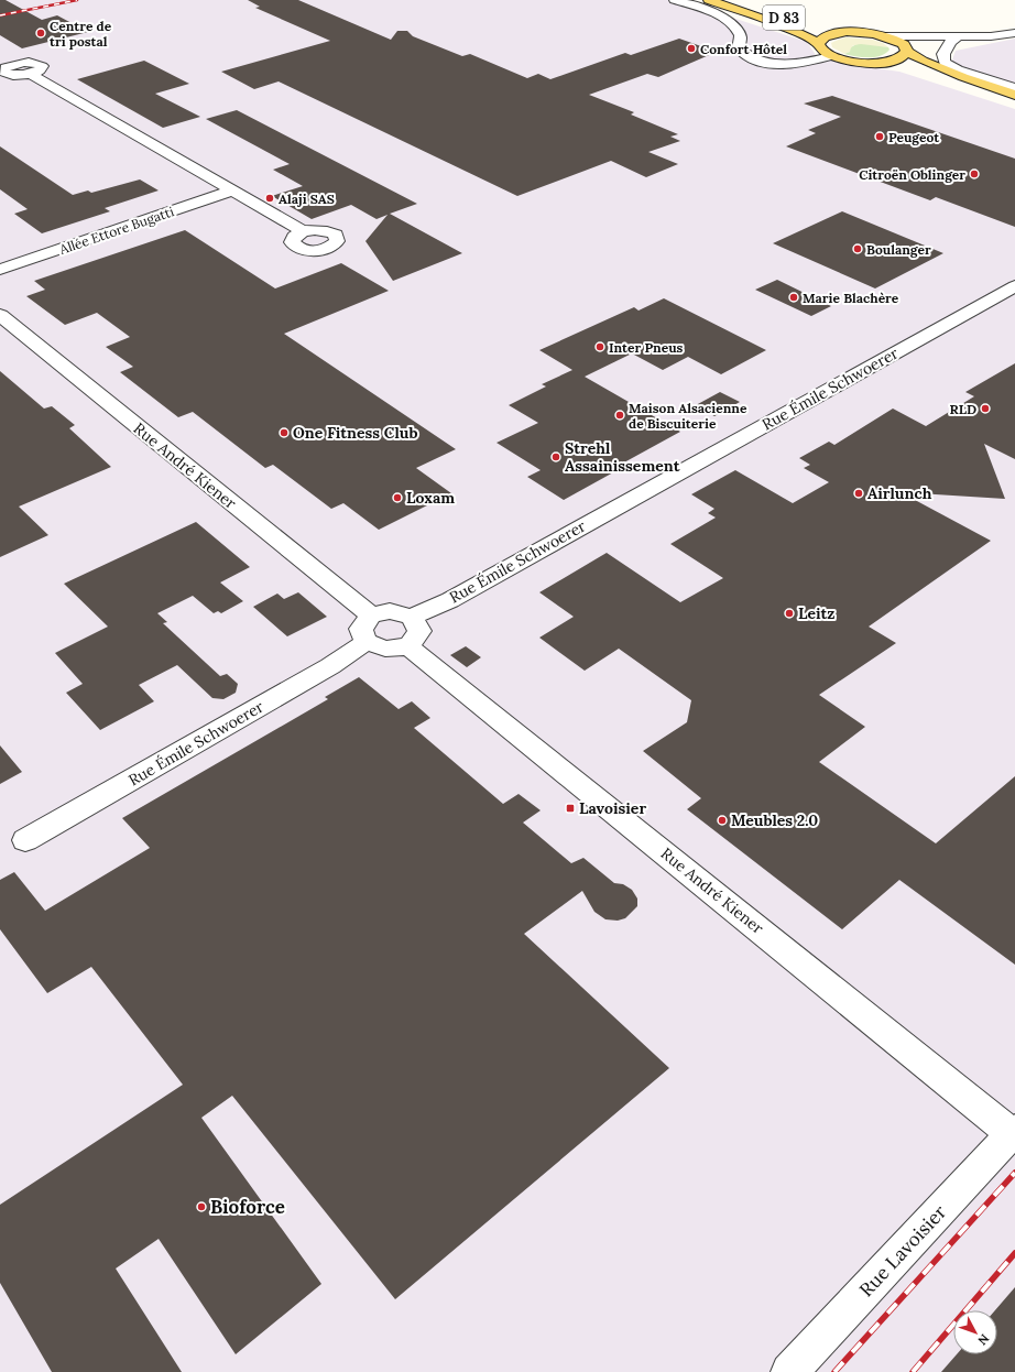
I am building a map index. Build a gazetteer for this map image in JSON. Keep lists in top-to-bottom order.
{
  "streets": {
    "main road": ["D 83"],
    "street": [
      "Allée Ettore Bugatti",
      "Rue Émile Schwoerer",
      "Rue André Kiener",
      "Rue Lavoisier"
    ]
  },
  "crossings": [
    ["Rue Émile Schwoerer", "Rue André Kiener"],
    ["Rue André Kiener", "Rue Lavoisier"]
  ],
  "places": {
    "other": [
      "Centre de tri postal",
      "Confort Hôtel",
      "Peugeot",
      "Citroën Oblinger",
      "Alaji SAS",
      "Boulanger",
      "Marie Blachère",
      "Inter Pneus",
      "RLD",
      "Maison Alsacienne de Biscuiterie",
      "One Fitness Club",
      "Strehl Assainissement",
      "Airlunch",
      "Loxam",
      "Leitz",
      "Meubles 2.0",
      "Bioforce"
    ],
    "transit": ["Lavoisier"]
  },
  "north": "bottom right"
}
